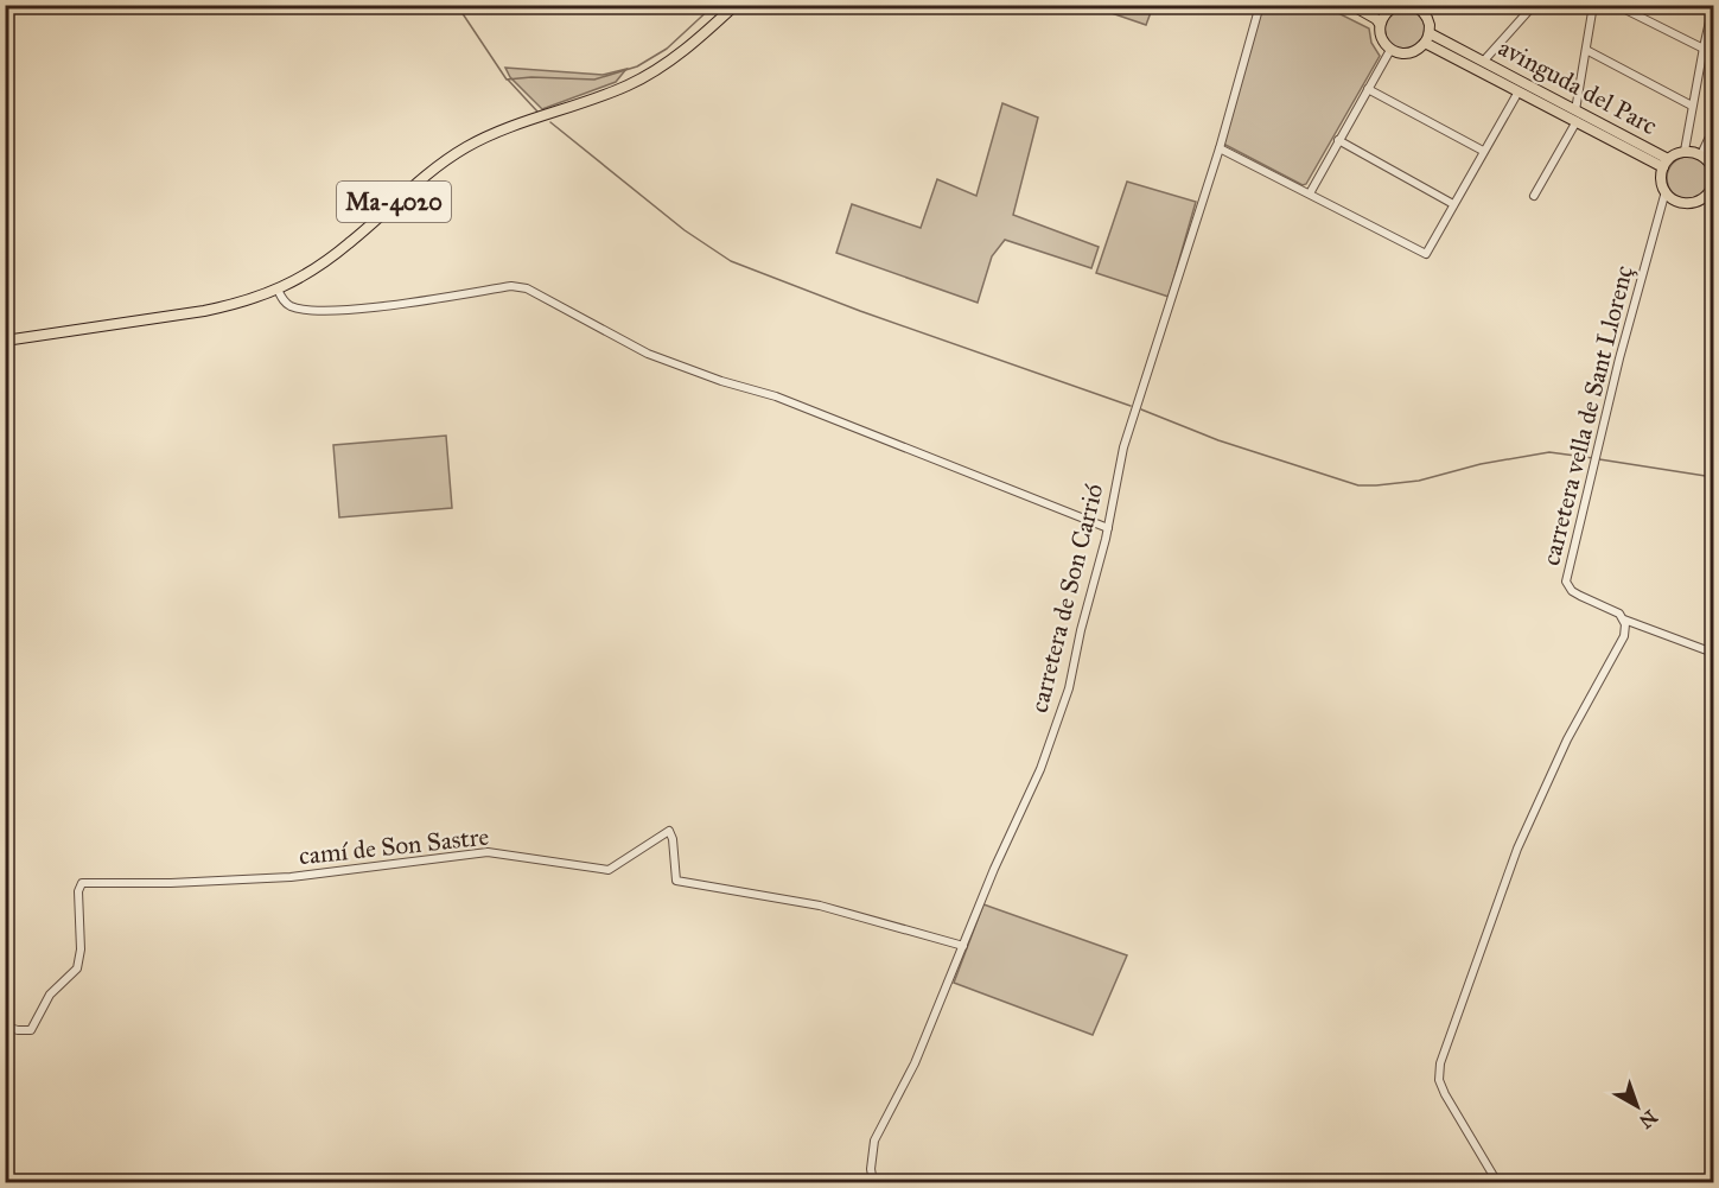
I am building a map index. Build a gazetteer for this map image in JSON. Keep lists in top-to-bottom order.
{
  "streets": {
    "main road": ["avinguda del Parc", "Ma-4020"],
    "street": ["carretera vella de Sant Llorenç", "carretera de Son Carrió", "camí de Son Sastre"]
  },
  "crossings": [
    ["carretera de Son Carrió", "camí de Son Sastre"]
  ],
  "north": "bottom right"
}
